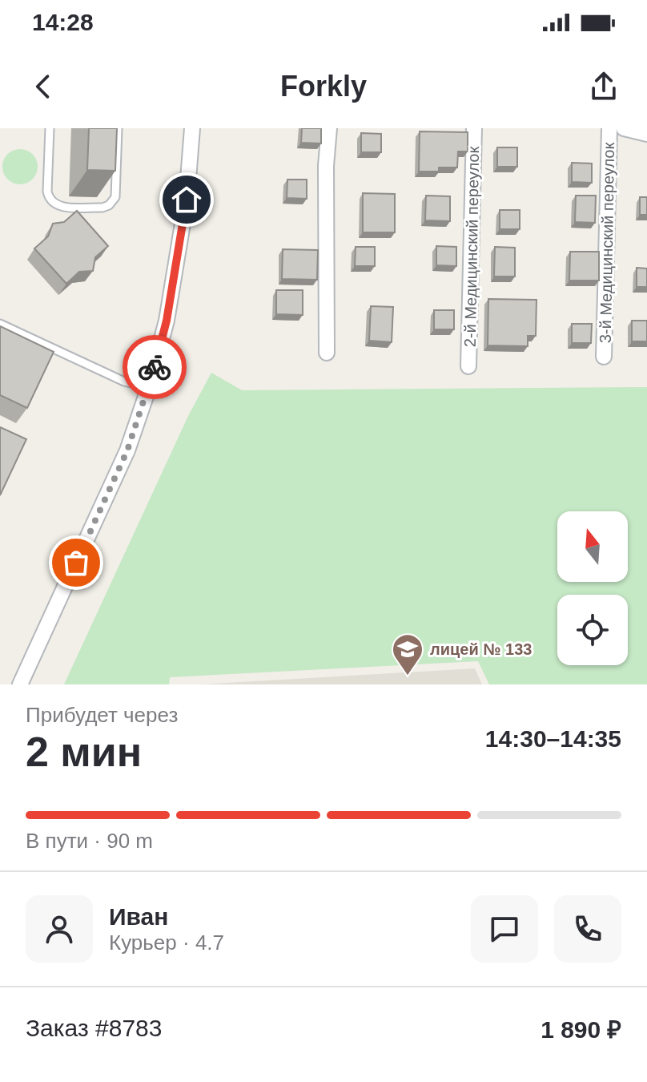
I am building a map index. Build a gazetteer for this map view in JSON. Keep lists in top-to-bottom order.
{
  "streets": {
    "street": ["3-й Медицинский переулок", "2-й Медицинский переулок"]
  },
  "places": {
    "school or university": ["лицей № 133"]
  },
  "north": "top",
  "page": {
    "status": "14:28",
    "header": "Forkly",
    "heading": ["2 мин", "Прибудет через", "14:30–14:35"],
    "panel": [
      "Иван",
      "Курьер · 4.7",
      "Заказ #8783",
      "1 890 ₽"
    ],
    "bar": "В пути · 90 m"
  }
}
